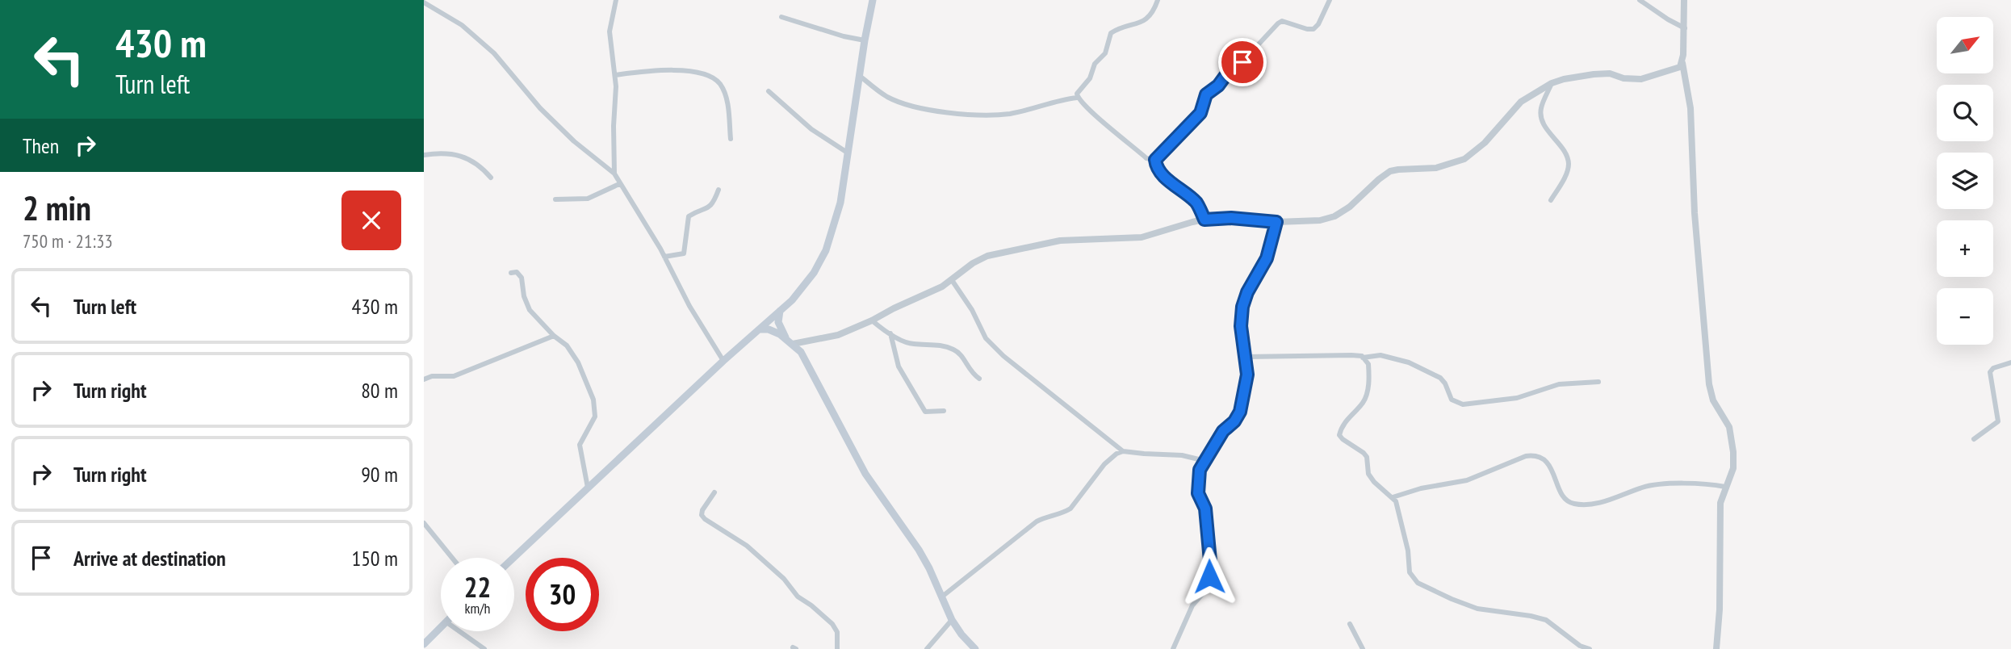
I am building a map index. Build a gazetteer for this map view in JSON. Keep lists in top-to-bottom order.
{
  "north": "top right",
  "page": {
    "turn": ["430 m", "Turn left"],
    "map_buttons": ["+", "−"],
    "then": "Then",
    "heading": ["2 min", "750 m · 21:33"],
    "list": [
      {
        "name": "Turn left",
        "value": "430 m"
      },
      {
        "name": "Turn right",
        "value": "80 m"
      },
      {
        "name": "Turn right",
        "value": "90 m"
      },
      {
        "name": "Arrive at destination",
        "value": "150 m"
      }
    ],
    "speed": "22 km/h",
    "limit": "30"
  }
}
